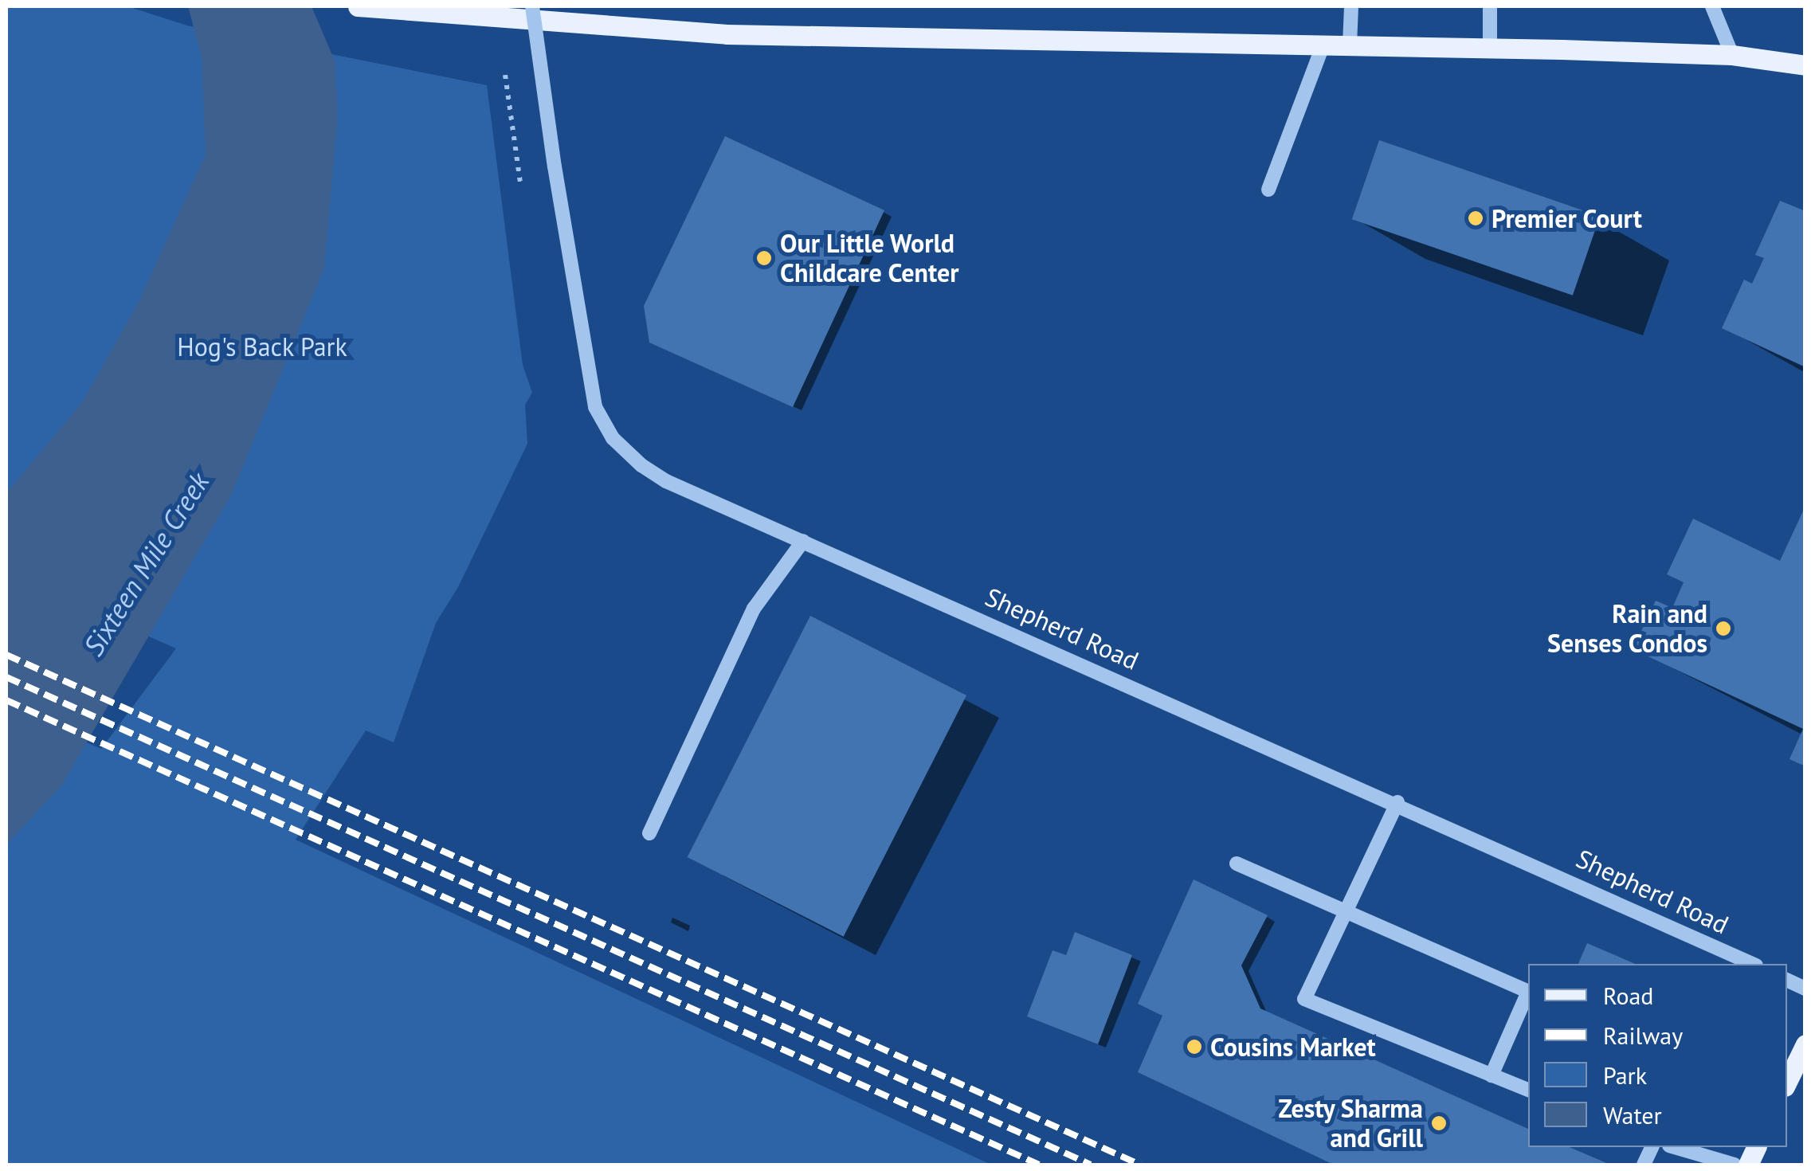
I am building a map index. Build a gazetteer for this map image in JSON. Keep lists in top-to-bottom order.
{
  "streets": {
    "street": ["Shepherd Road"]
  },
  "water": ["Sixteen Mile Creek"],
  "parks": ["Hog's Back Park"],
  "places": [
    "Premier Court",
    "Our Little World Childcare Center",
    "Rain and Senses Condos",
    "Cousins Market",
    "Zesty Sharma and Grill"
  ],
  "legend": [
    "Road",
    "Railway",
    "Park",
    "Water"
  ]
}
